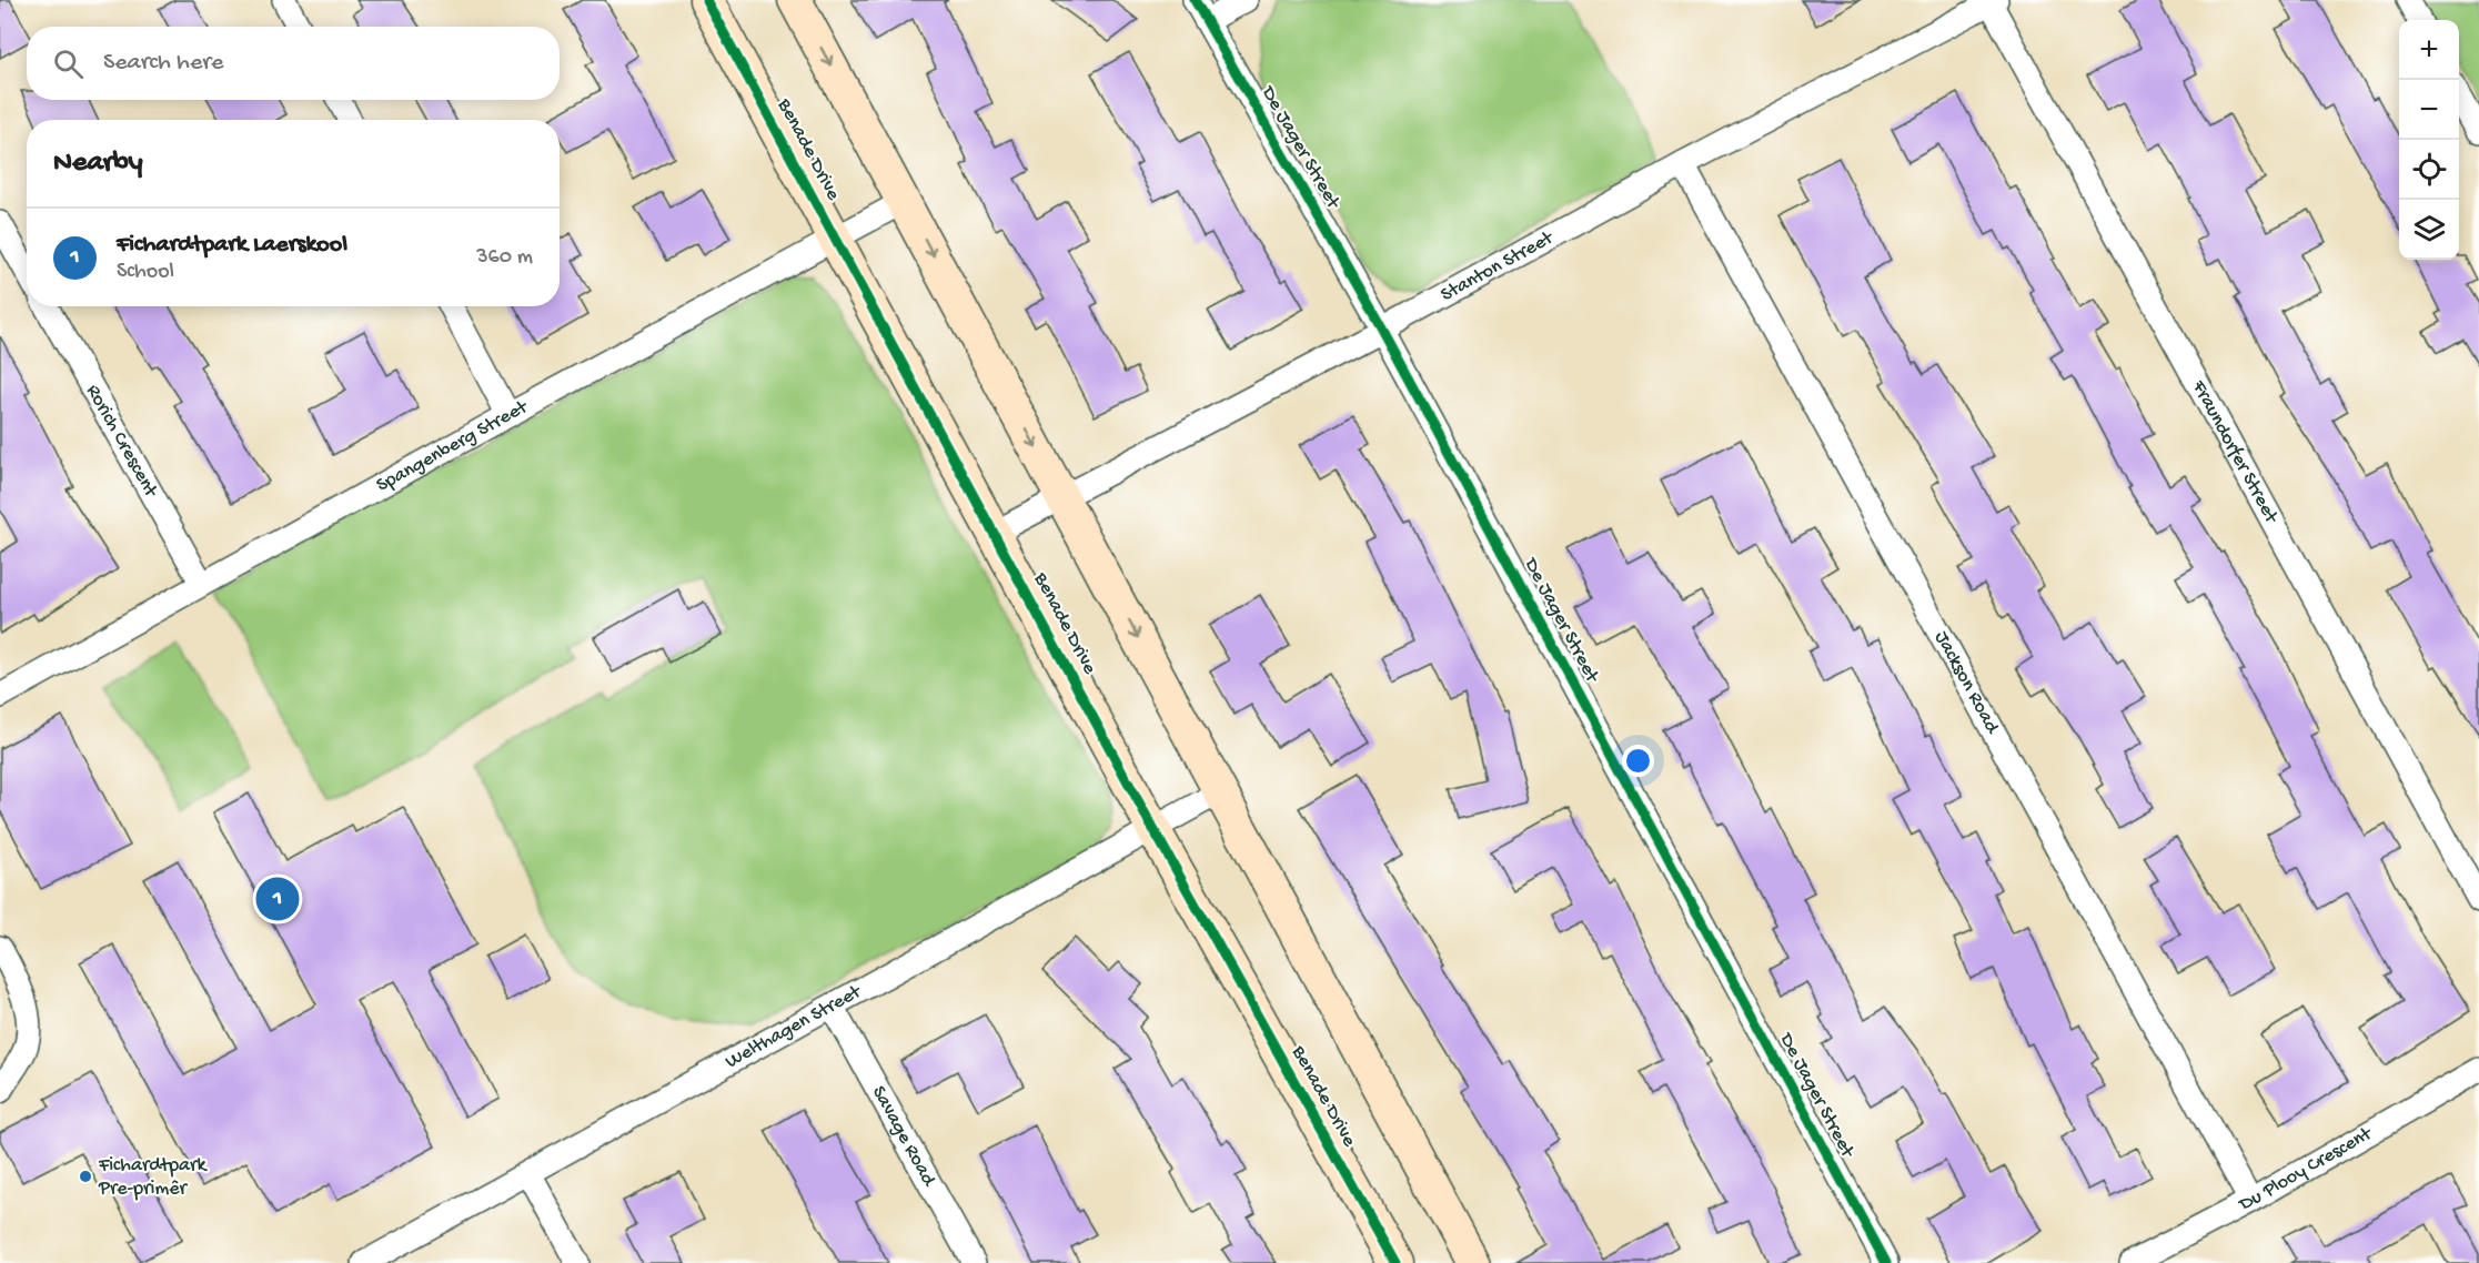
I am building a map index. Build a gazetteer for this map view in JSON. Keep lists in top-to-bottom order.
{
  "streets": {
    "street": [
      "De Jager Street",
      "Benade Drive",
      "Stanton Street",
      "Rorich Crescent",
      "Spangenberg Street",
      "Fraundorfer Street",
      "Jackson Road",
      "Welthagen Street",
      "Savage Road",
      "Du Plooy Crescent"
    ]
  },
  "crossings": [
    ["De Jager Street", "Stanton Street"],
    ["Benade Drive", "Stanton Street"],
    ["Benade Drive", "Spangenberg Street"],
    ["Benade Drive", "Welthagen Street"],
    ["Stanton Street", "Fraundorfer Street"],
    ["Stanton Street", "Jackson Road"],
    ["Rorich Crescent", "Spangenberg Street"],
    ["Jackson Road", "Du Plooy Crescent"],
    ["Welthagen Street", "Savage Road"]
  ],
  "places": ["Fichardtpark Pre-primêr"],
  "page": {
    "map_buttons": ["+", "−"],
    "search": "Search here",
    "heading": "Nearby",
    "list": [
      {
        "mark": "1",
        "name": "Fichardtpark Laerskool",
        "note": "School",
        "value": "360 m"
      }
    ],
    "pins": "1"
  }
}
